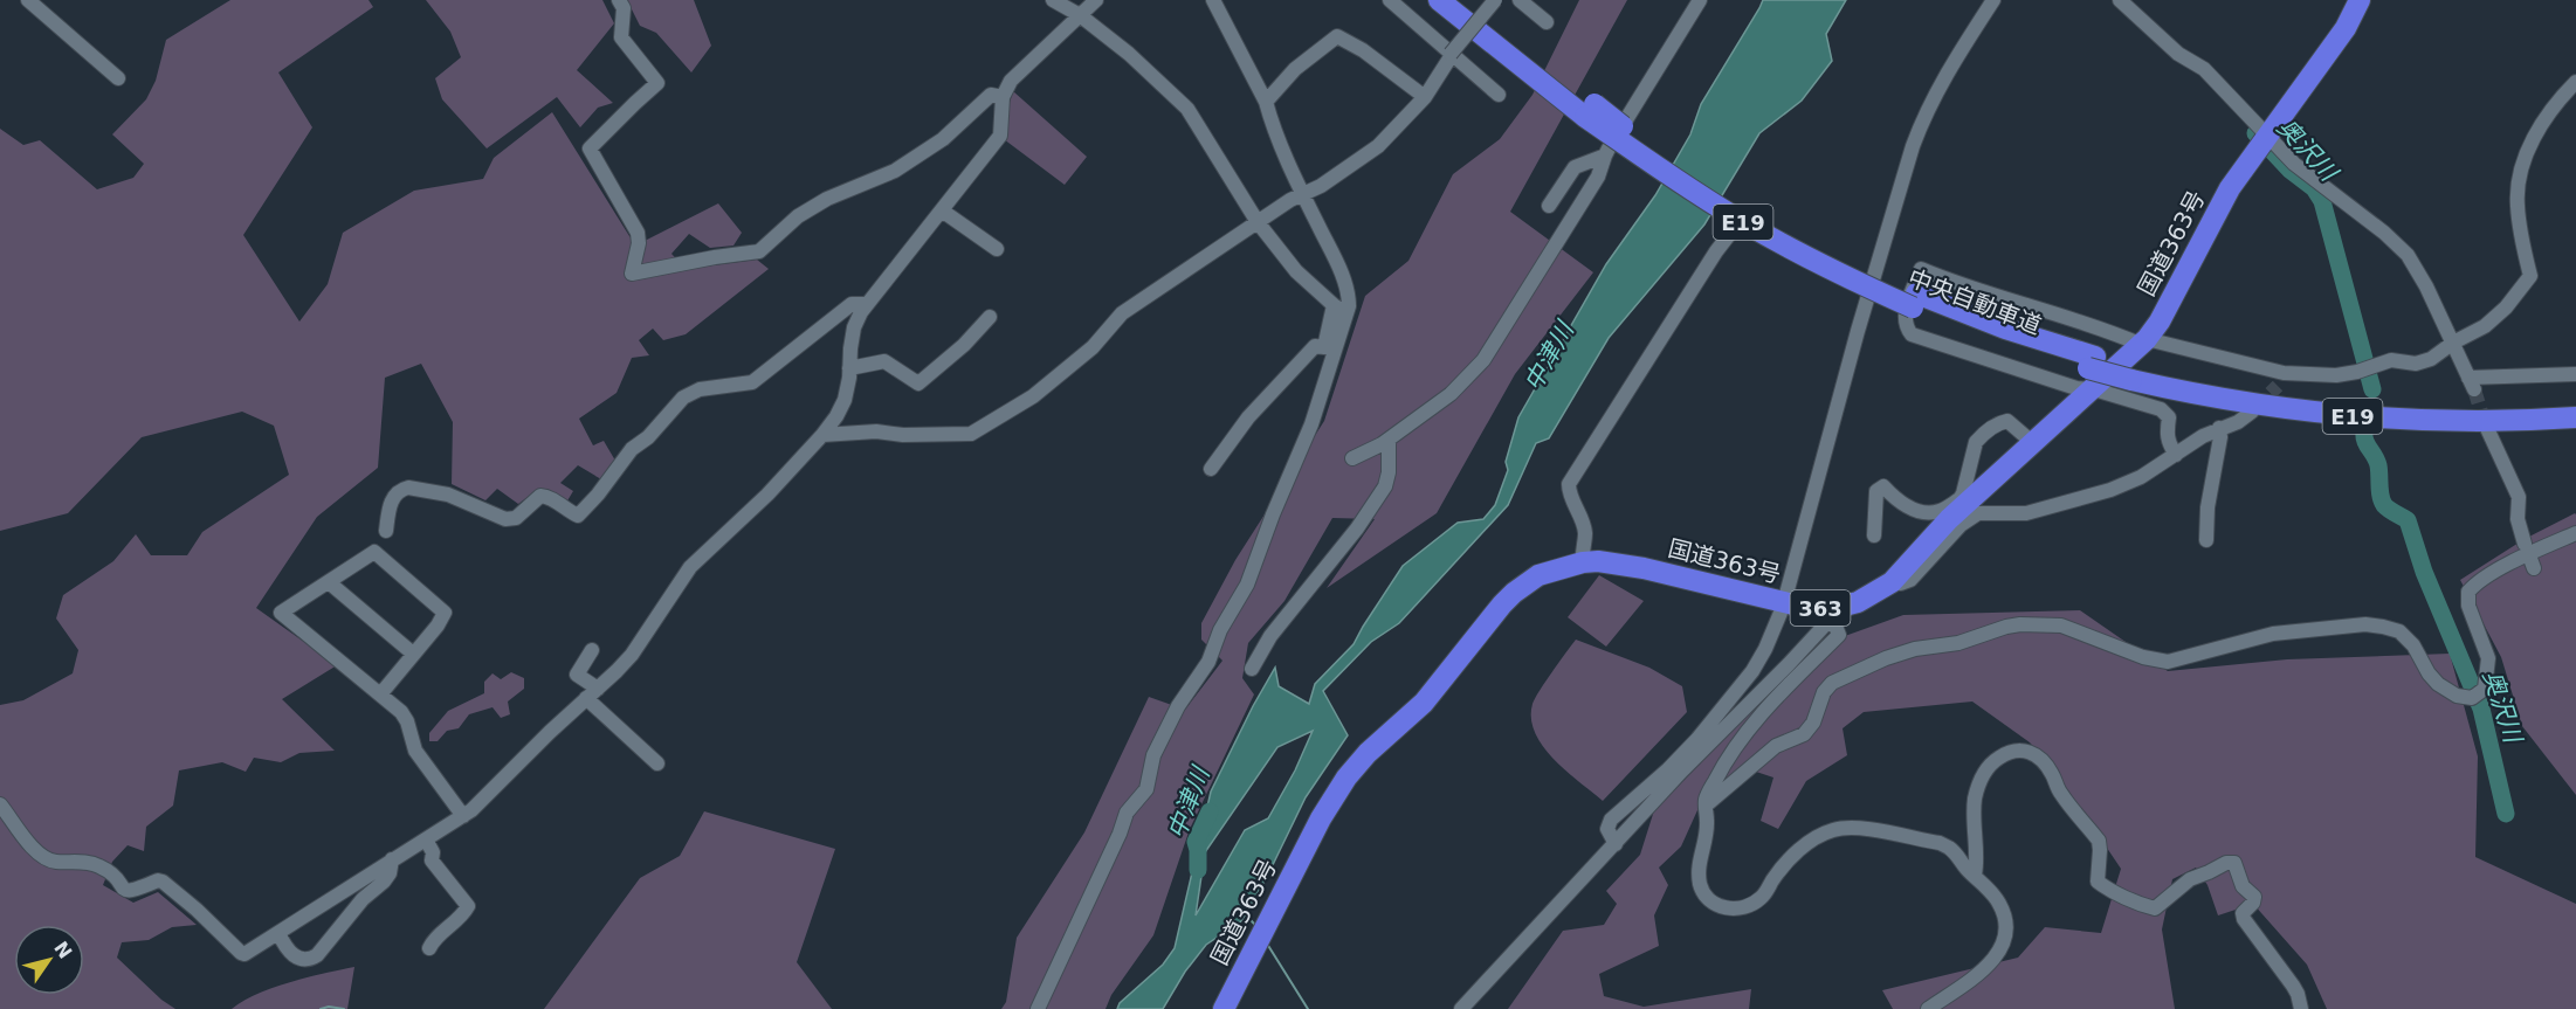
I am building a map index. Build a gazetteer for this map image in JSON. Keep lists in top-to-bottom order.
{
  "streets": {
    "highway": [
      "E19",
      "国道363号",
      "中央自動車道",
      "363"
    ]
  },
  "water": ["奥沢川", "中津川"],
  "north": "top right"
}
